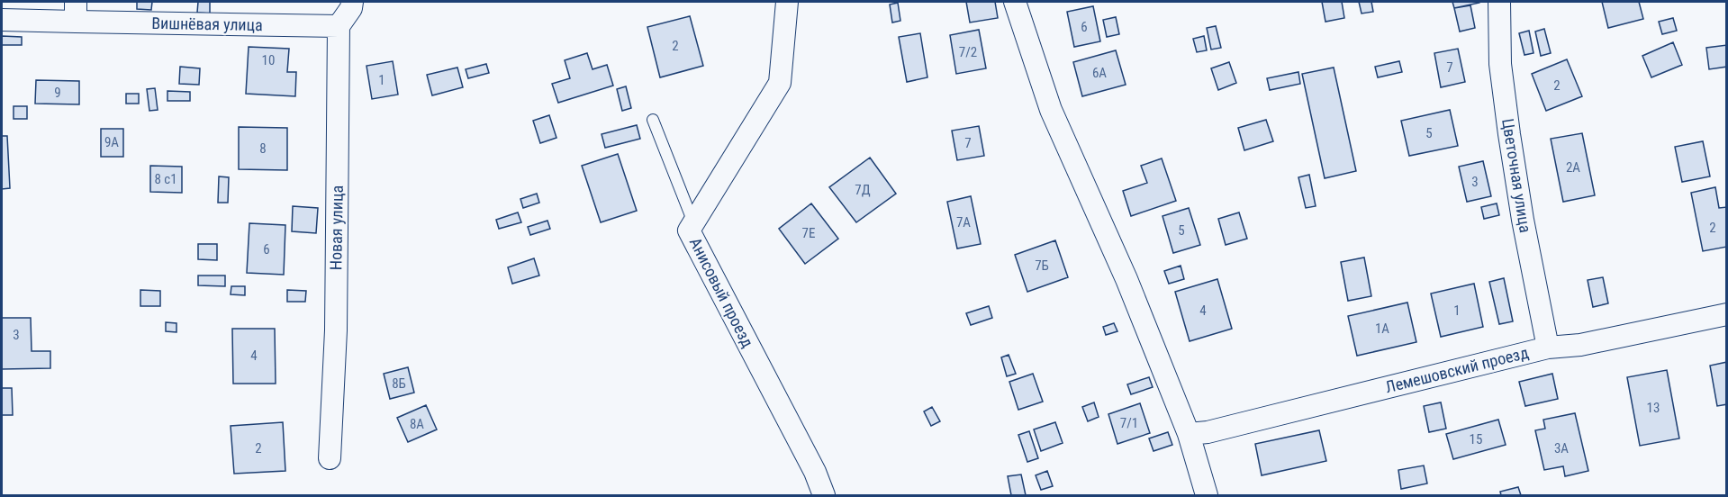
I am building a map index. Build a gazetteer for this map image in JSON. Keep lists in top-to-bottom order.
{
  "streets": {
    "street": [
      "Вишнёвая улица",
      "Цветочная улица",
      "Новая улица",
      "Анисовый проезд",
      "Лемешовский проезд"
    ]
  },
  "crossings": [
    ["Вишнёвая улица", "Новая улица"],
    ["Цветочная улица", "Лемешовский проезд"]
  ],
  "house_numbers": [
    "6",
    "2",
    "7/2",
    "10",
    "7",
    "6А",
    "1",
    "2",
    "9",
    "5",
    "9А",
    "7",
    "8",
    "2А",
    "8 с1",
    "3",
    "7Д",
    "7А",
    "2",
    "5",
    "7Е",
    "6",
    "7Б",
    "4",
    "1",
    "1А",
    "3",
    "4",
    "8Б",
    "13",
    "7/1",
    "8А",
    "15",
    "2",
    "3А"
  ]
}
